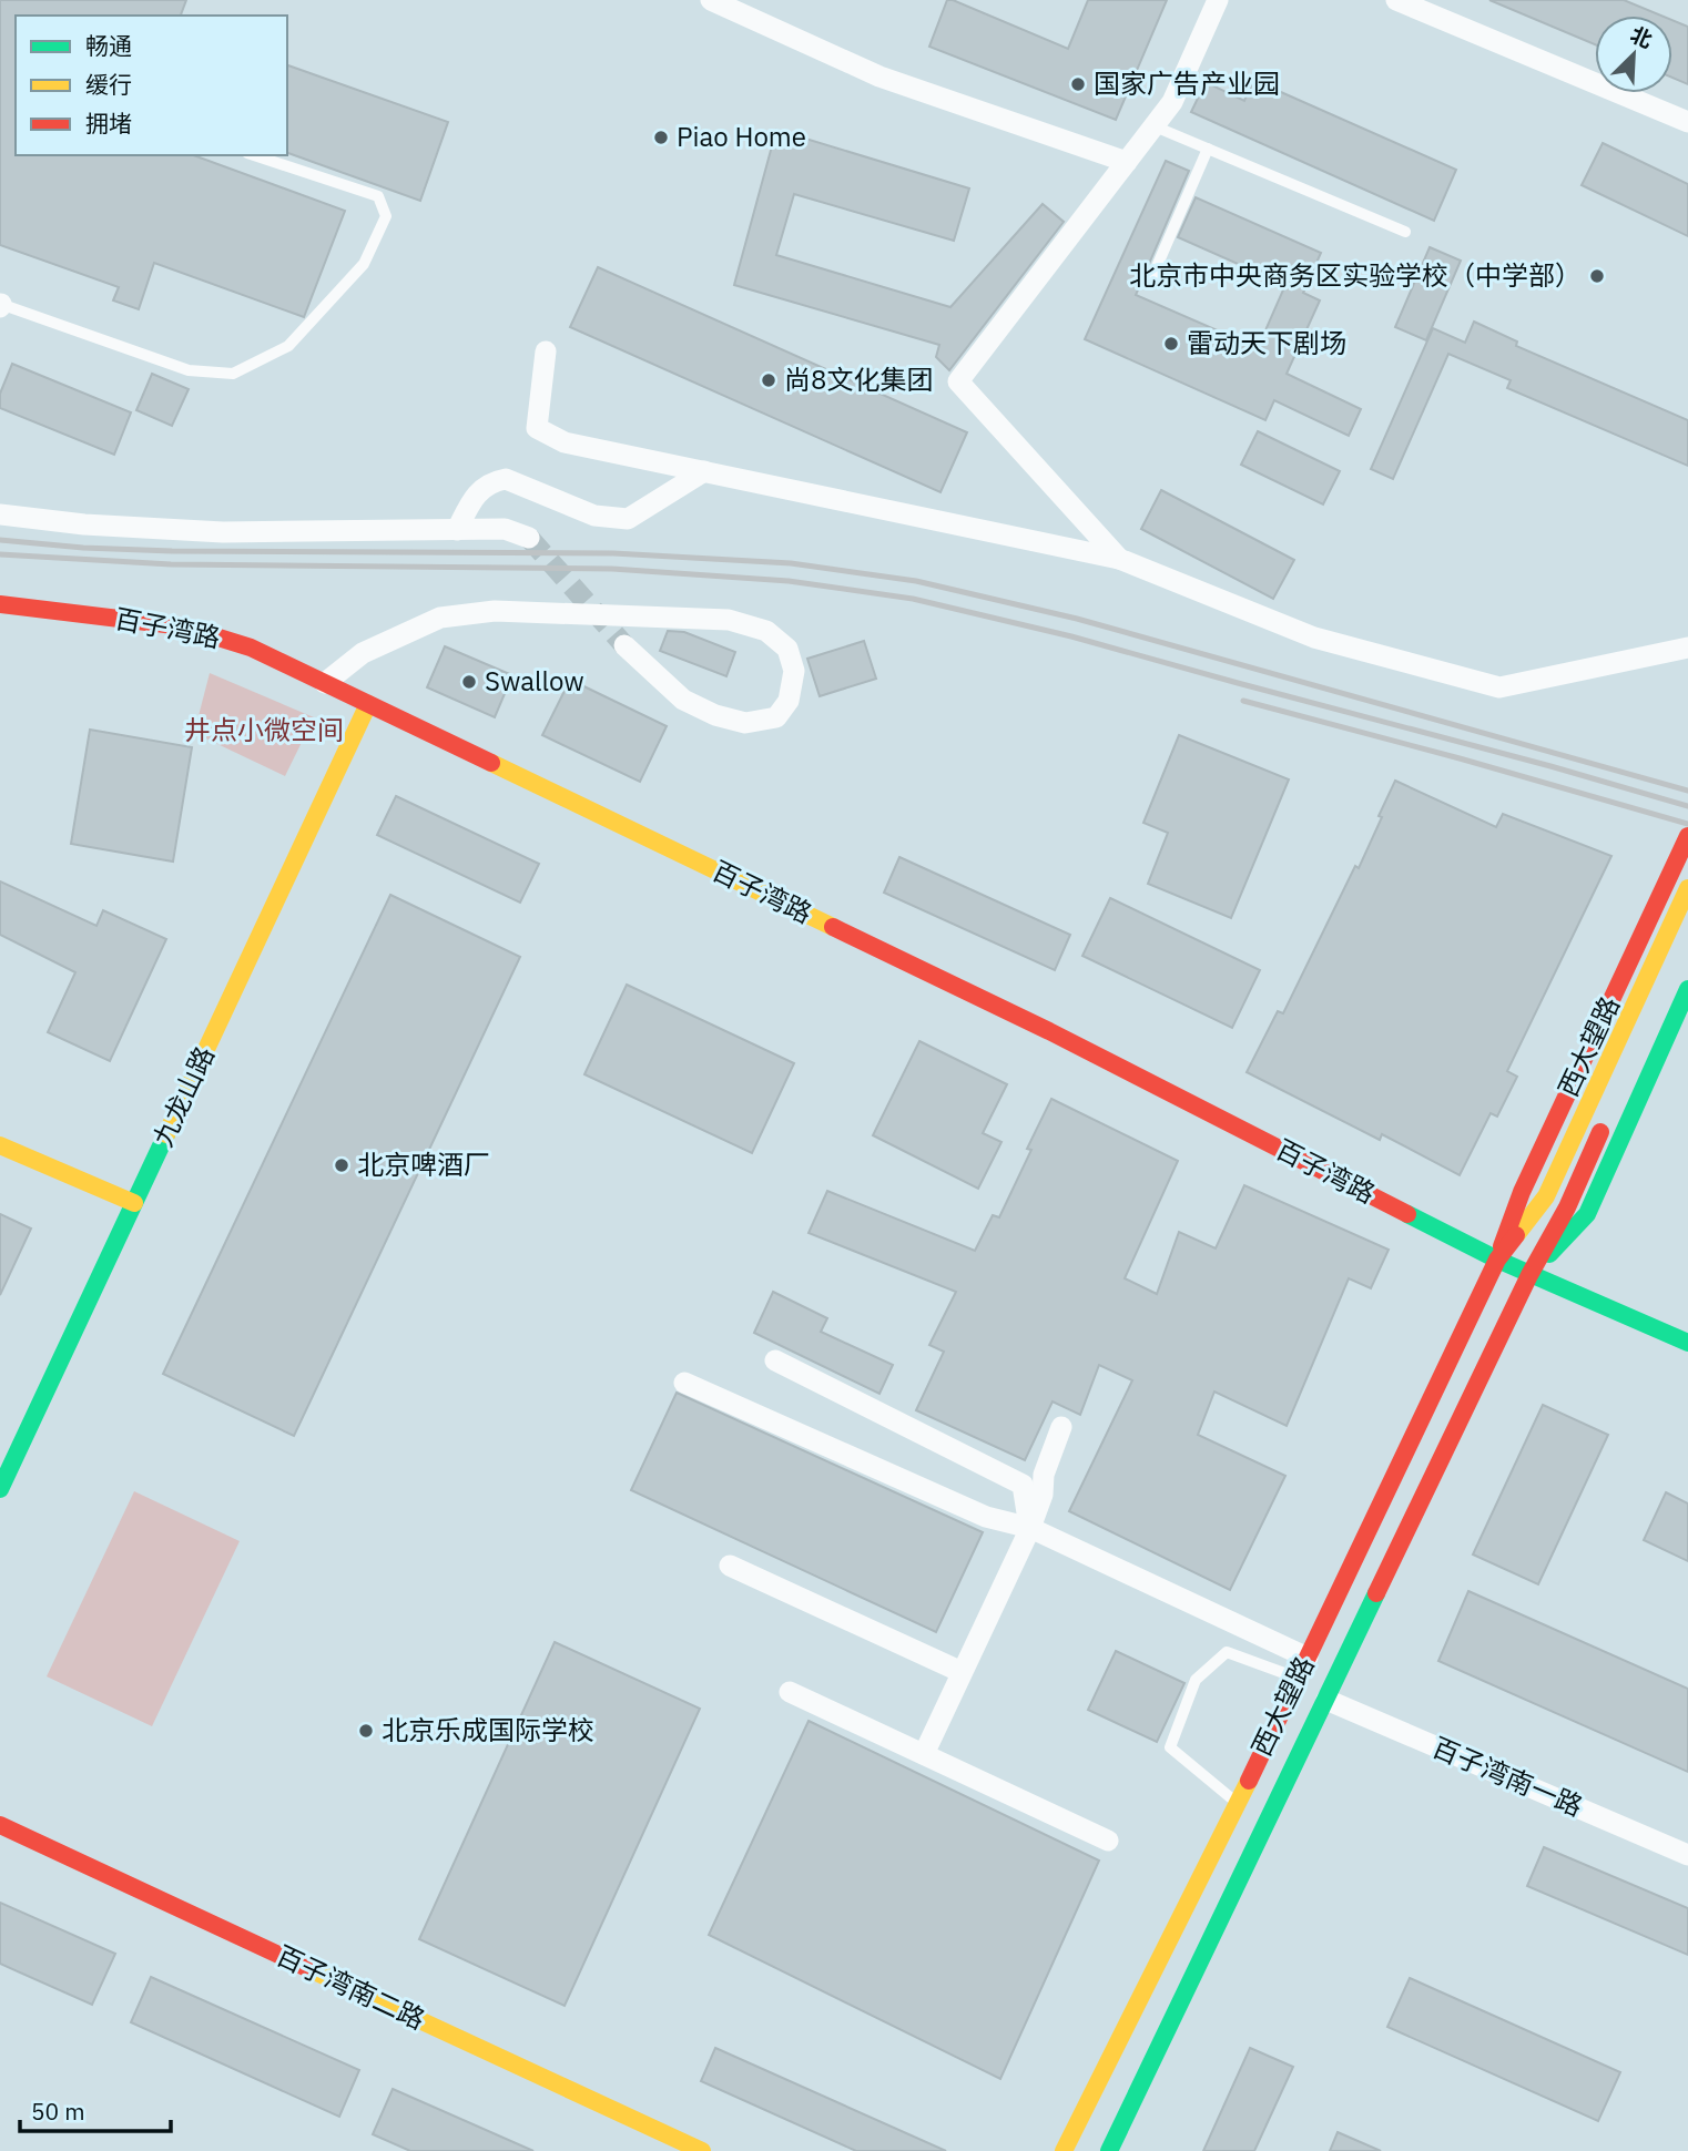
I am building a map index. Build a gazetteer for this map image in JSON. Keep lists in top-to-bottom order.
{
  "streets": {
    "street": [
      "百子湾路",
      "西大望路",
      "九龙山路",
      "百子湾南一路",
      "百子湾南二路"
    ]
  },
  "crossings": [
    ["百子湾路", "西大望路"],
    ["百子湾路", "九龙山路"],
    ["西大望路", "百子湾南一路"]
  ],
  "parks": ["井点小微空间"],
  "places": [
    "国家广告产业园",
    "Piao Home",
    "北京市中央商务区实验学校（中学部）",
    "雷动天下剧场",
    "尚8文化集团",
    "Swallow",
    "北京啤酒厂",
    "北京乐成国际学校"
  ],
  "legend": ["畅通", "缓行", "拥堵"],
  "scale_bar": "50 m",
  "north": "top right"
}
